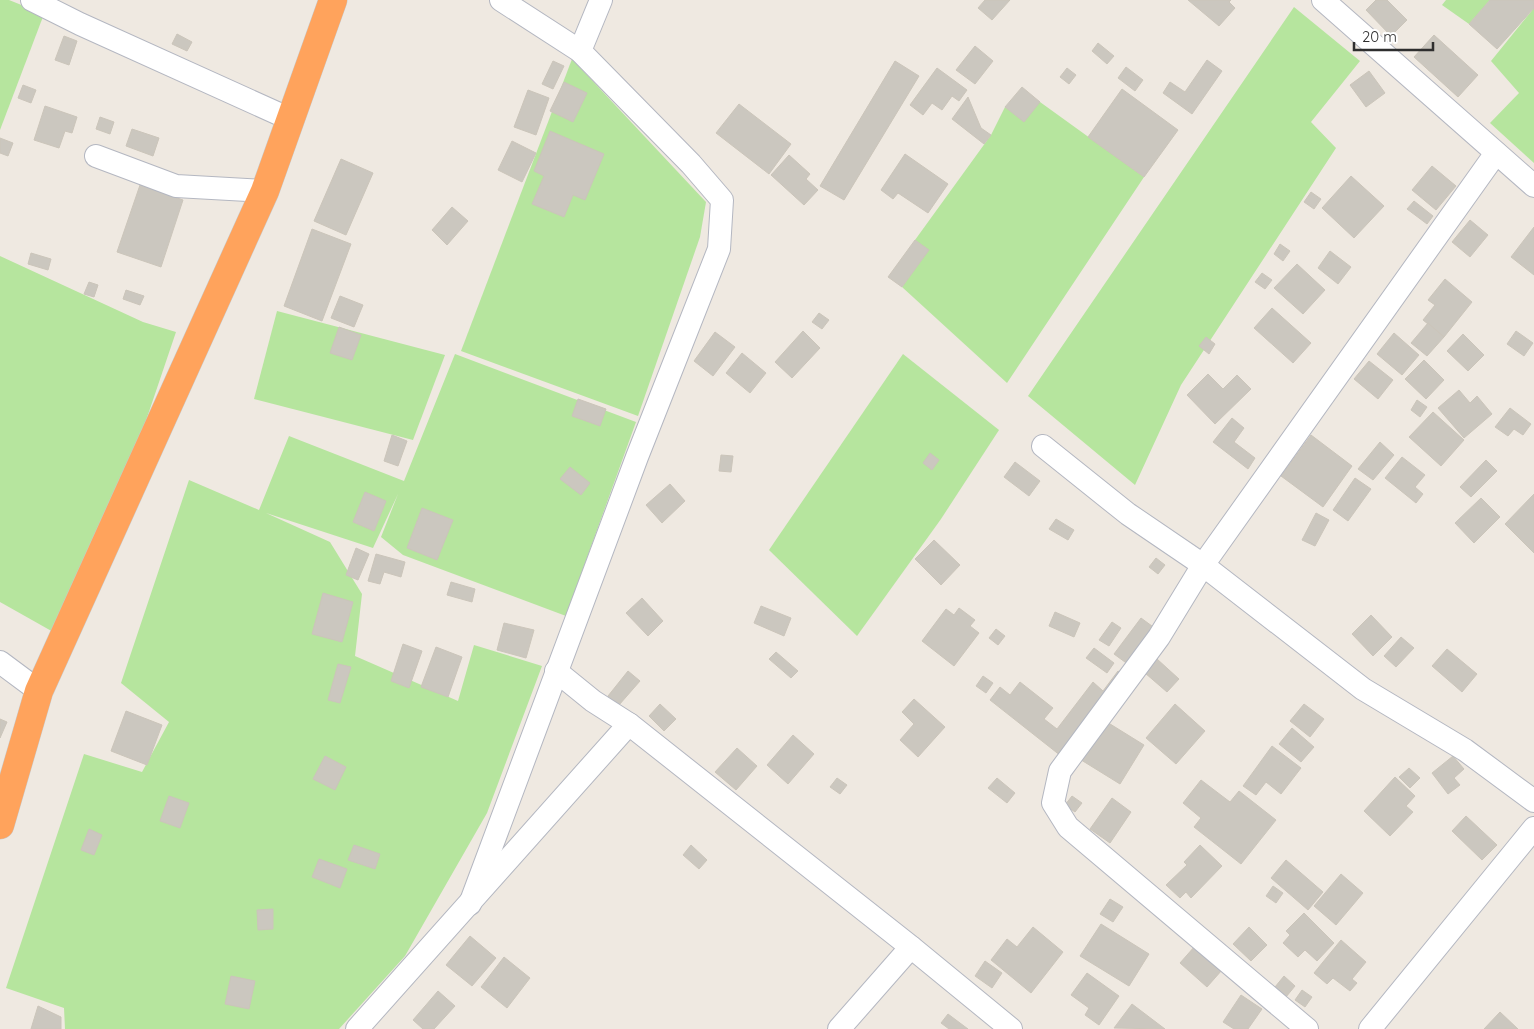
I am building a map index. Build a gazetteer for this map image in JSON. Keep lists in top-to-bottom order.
{
  "scale_bar": "20 m"
}
